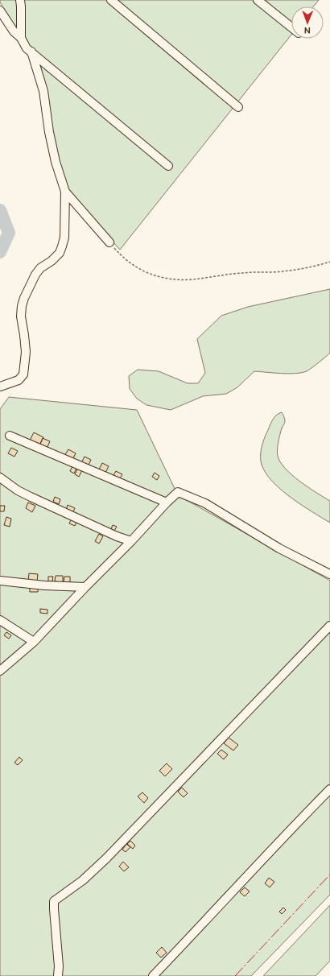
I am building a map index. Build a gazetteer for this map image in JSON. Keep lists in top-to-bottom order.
{
  "north": "bottom"
}
